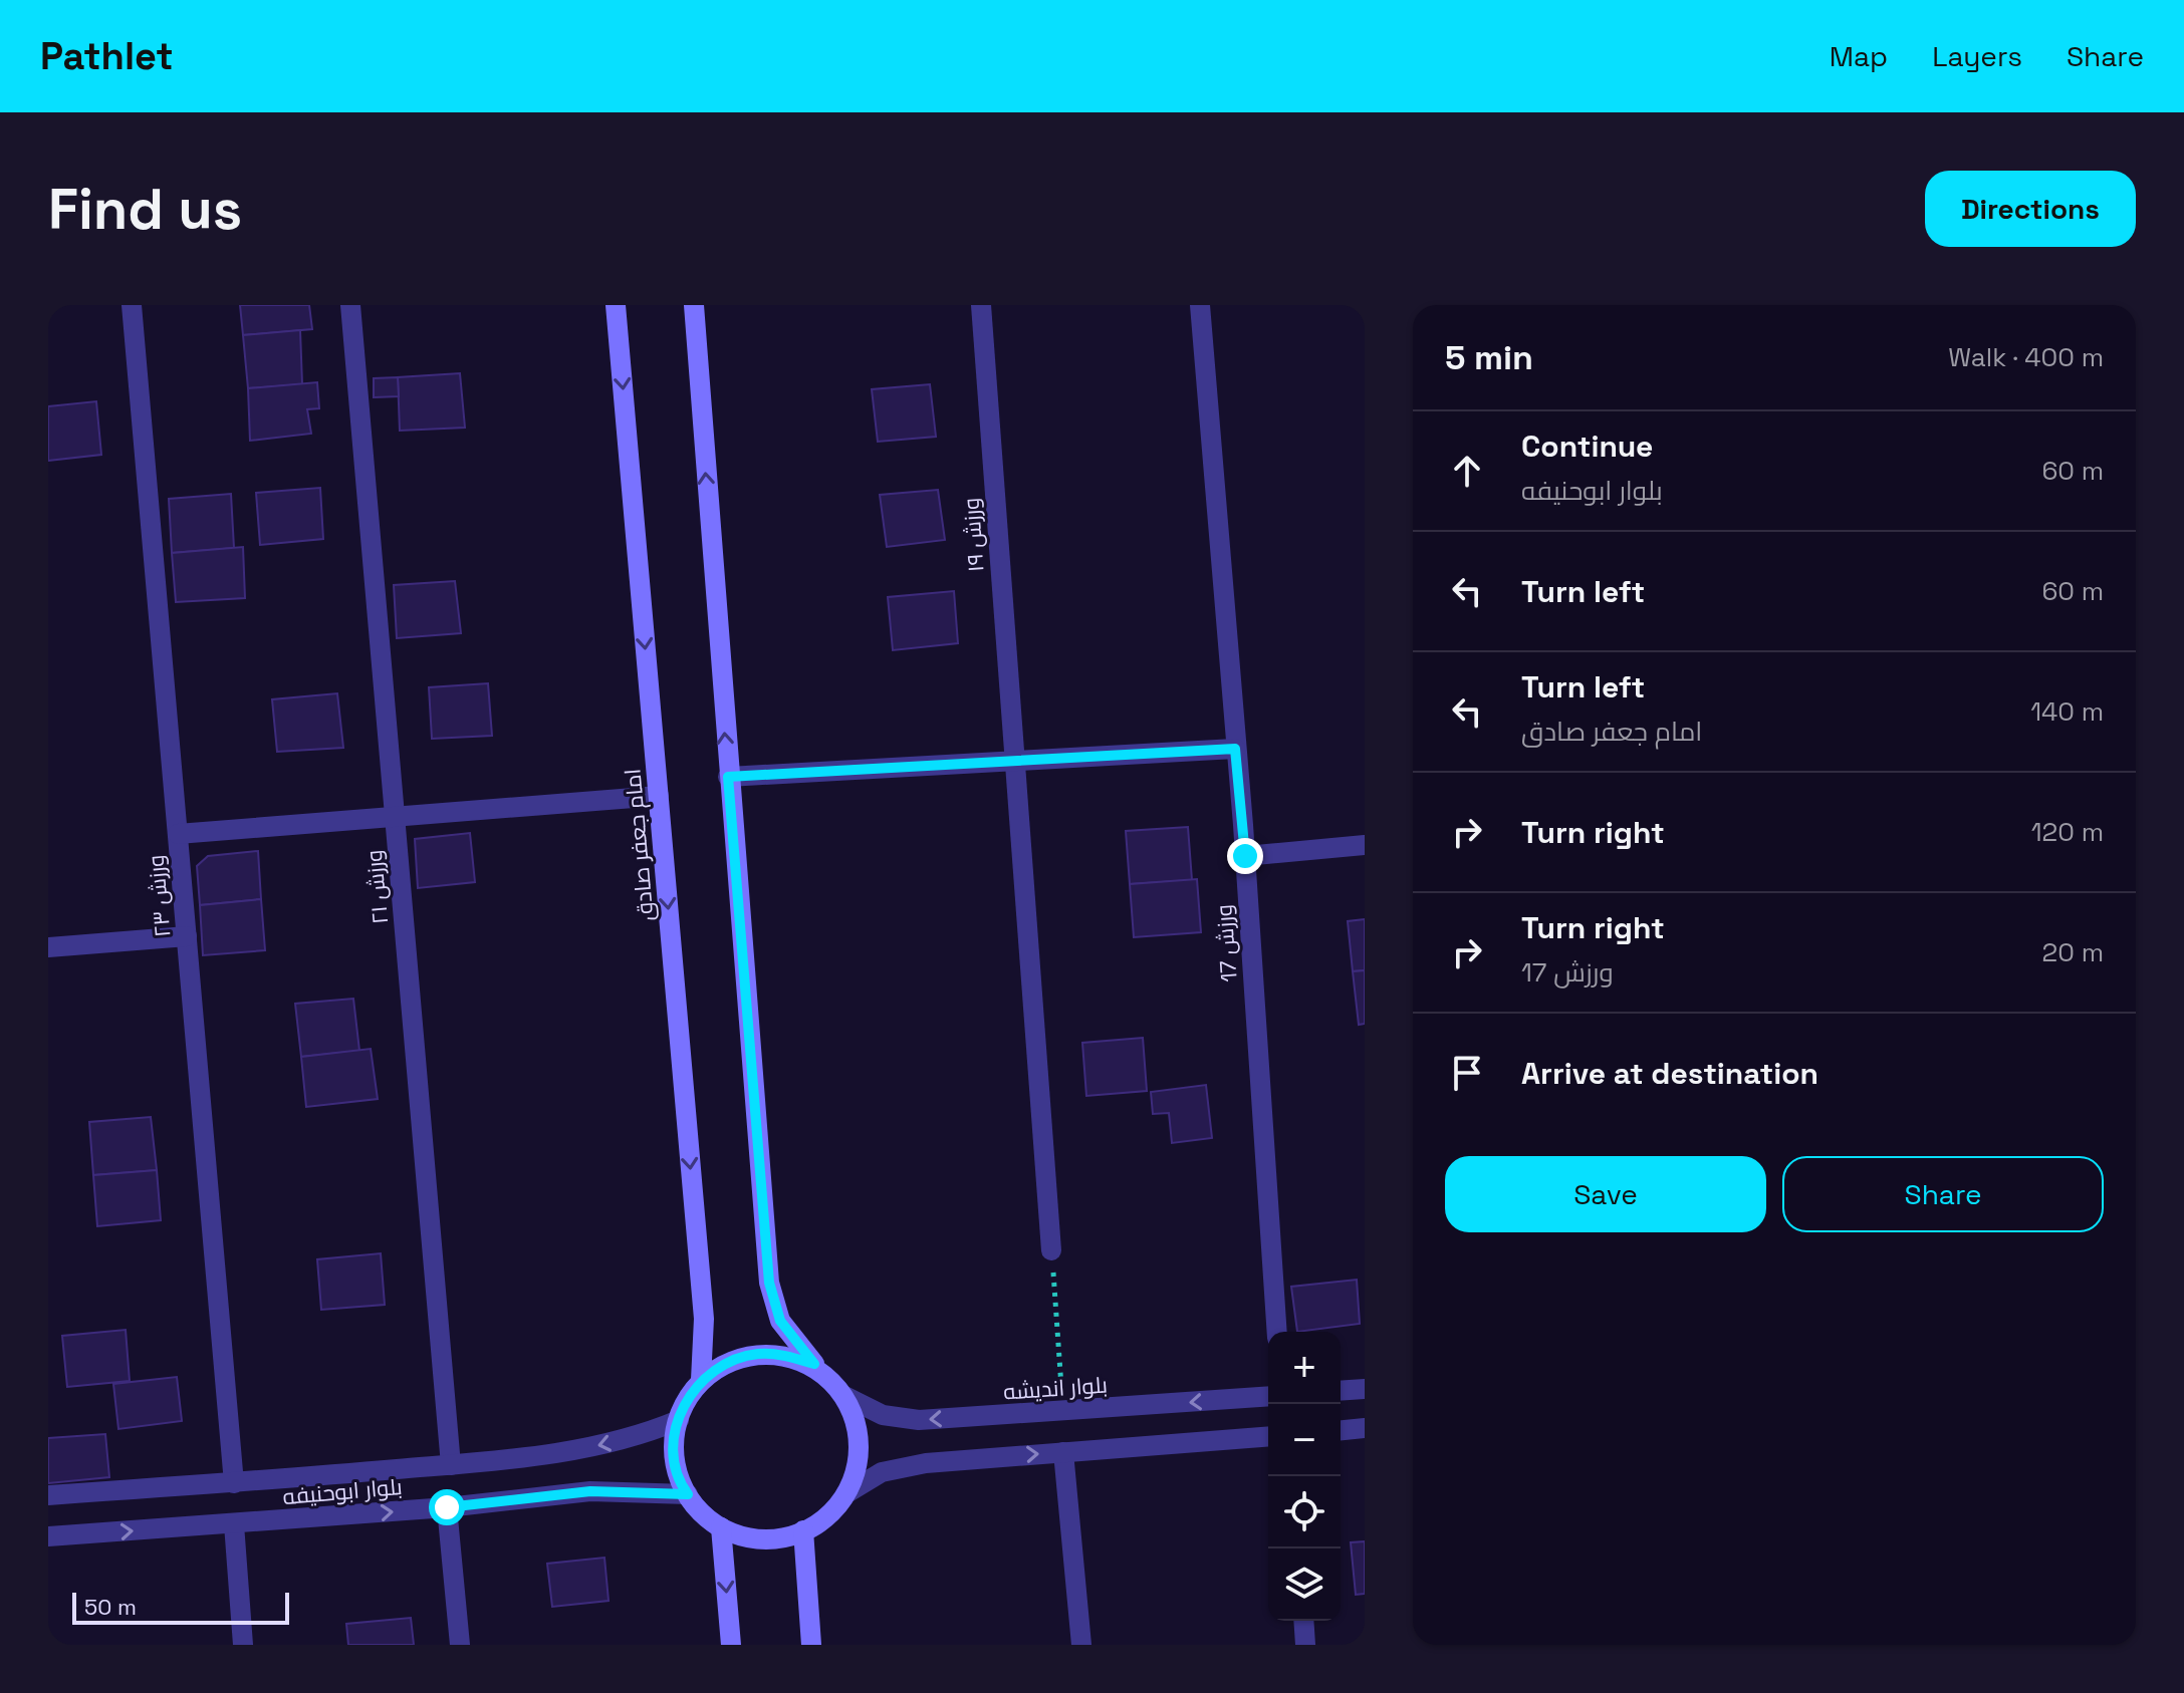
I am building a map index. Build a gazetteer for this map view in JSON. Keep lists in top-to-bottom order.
{
  "streets": {
    "main road": ["امام جعفر صادق"],
    "street": [
      "ورزش ۱۹",
      "ورزش ۲۱",
      "ورزش ۲۳",
      "ورزش 17",
      "بلوار اندیشه",
      "بلوار ابوحنیفه"
    ]
  },
  "crossings": [
    ["امام جعفر صادق", "بلوار اندیشه"],
    ["امام جعفر صادق", "بلوار ابوحنیفه"],
    ["ورزش ۲۱", "بلوار ابوحنیفه"],
    ["ورزش ۲۳", "بلوار ابوحنیفه"],
    ["بلوار اندیشه", "بلوار ابوحنیفه"]
  ],
  "scale_bar": "50 m",
  "page": {
    "header": "Pathlet",
    "nav": ["Map", "Layers", "Share"],
    "buttons": [
      "Directions",
      ["Save", "Share"]
    ],
    "title": "Find us",
    "heading": ["5 min", "Walk · 400 m"],
    "list": [
      ["Continue", "بلوار ابوحنیفه", "60 m"],
      ["Turn left", "60 m"],
      ["Turn left", "امام جعفر صادق", "140 m"],
      ["Turn right", "120 m"],
      ["Turn right", "ورزش 17", "20 m"],
      "Arrive at destination"
    ],
    "map_buttons": ["+", "−"],
    "scale": "50 m"
  }
}
